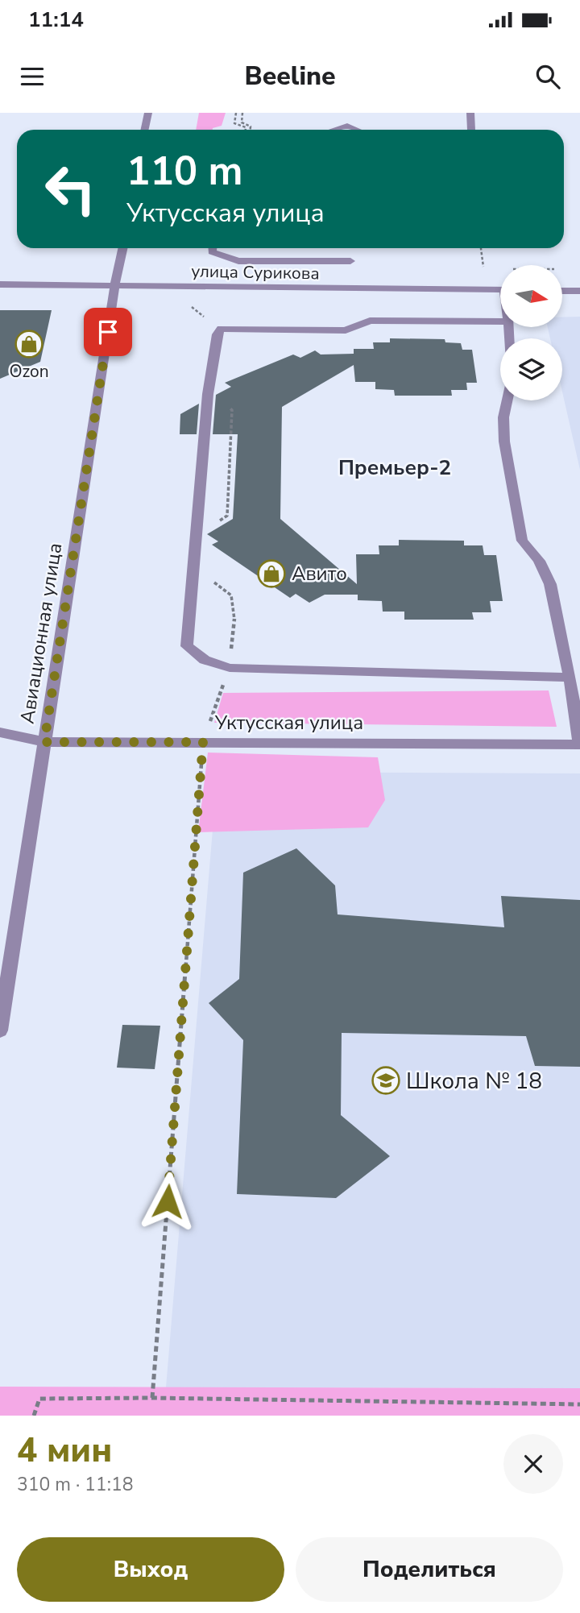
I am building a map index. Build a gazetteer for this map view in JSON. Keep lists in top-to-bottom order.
{
  "streets": {
    "street": ["улица Сурикова", "Авиационная улица", "Уктусская улица"]
  },
  "crossings": [
    ["улица Сурикова", "Авиационная улица"],
    ["Авиационная улица", "Уктусская улица"]
  ],
  "districts": ["Премьер-2"],
  "places": {
    "shop": ["Ozon", "Авито"],
    "school or university": ["Школа № 18"]
  },
  "north": "right",
  "page": {
    "status": "11:14",
    "header": "Beeline",
    "turn": ["110 m", "Уктусская улица"],
    "heading": ["4 мин", "310 m · 11:18"],
    "buttons": ["Выход", "Поделиться"]
  }
}
